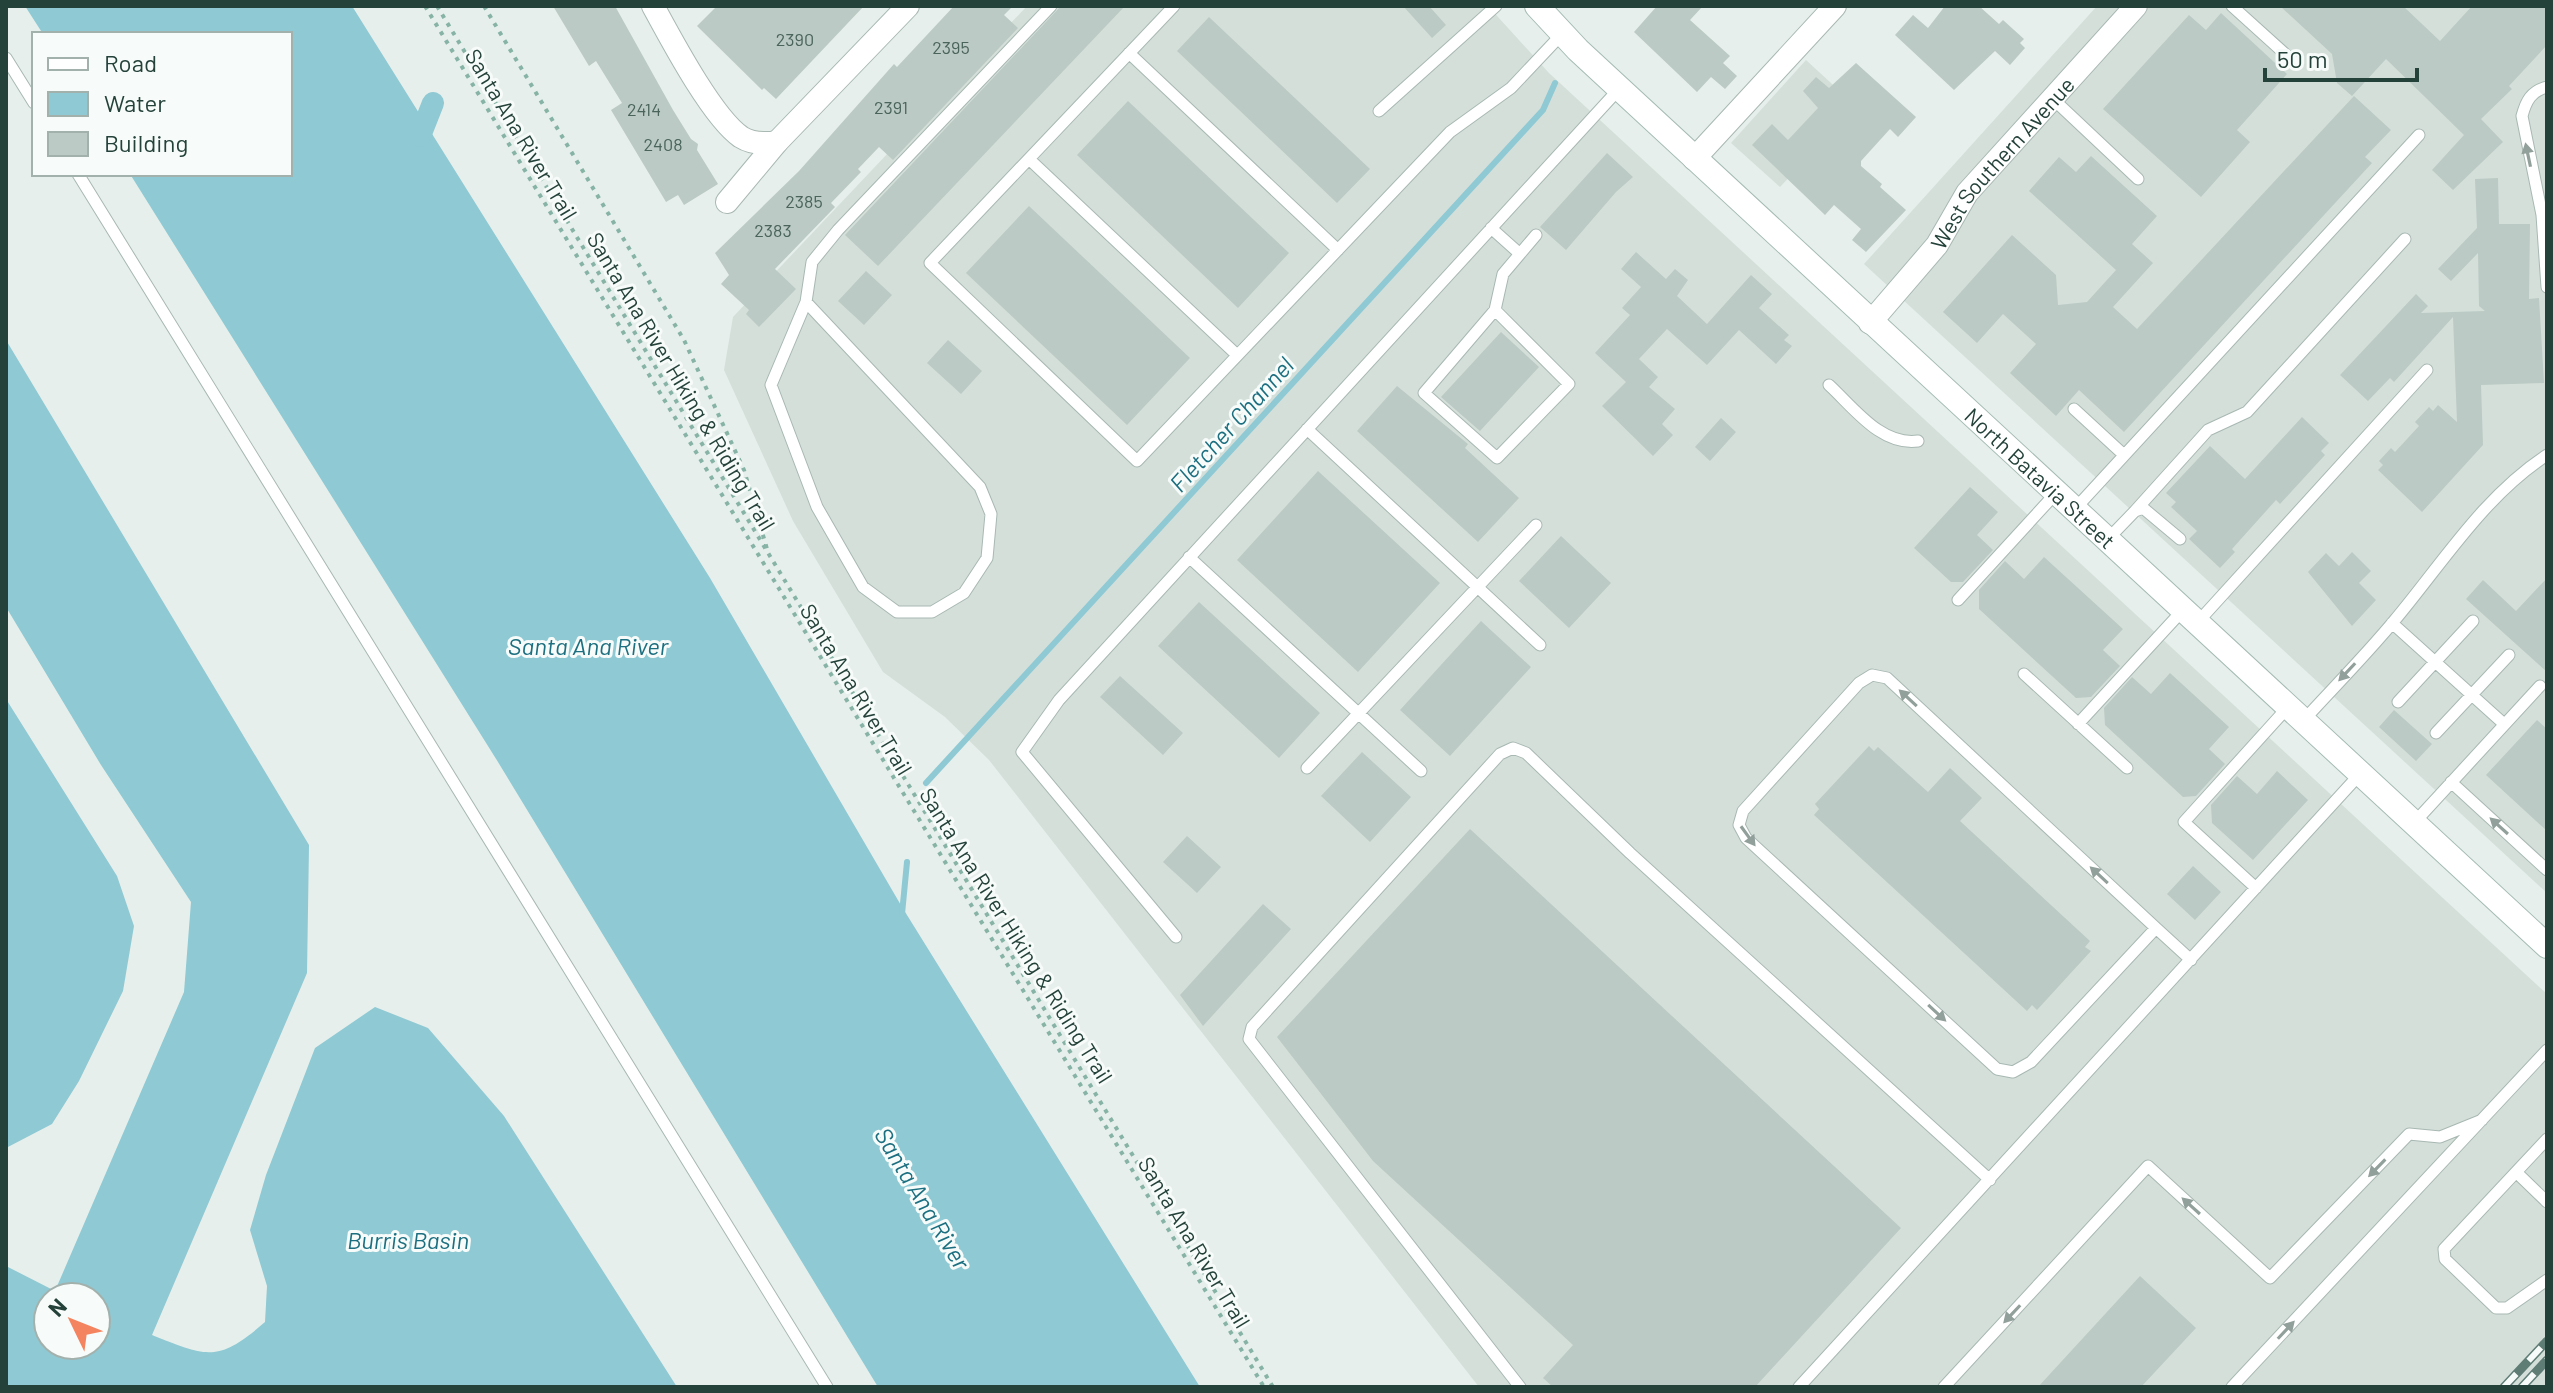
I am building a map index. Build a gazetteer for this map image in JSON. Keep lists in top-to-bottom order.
{
  "streets": {
    "main road": ["North Batavia Street"],
    "street": ["West Southern Avenue"],
    "path": ["Santa Ana River Trail", "Santa Ana River Hiking & Riding Trail"]
  },
  "crossings": [
    ["West Southern Avenue", "North Batavia Street"]
  ],
  "water": ["Fletcher Channel", "Santa Ana River", "Burris Basin"],
  "house_numbers": [
    "2390",
    "2395",
    "2391",
    "2414",
    "2408",
    "2385",
    "2383"
  ],
  "legend": ["Road", "Water", "Building"],
  "scale_bar": "50 m",
  "north": "top left"
}
